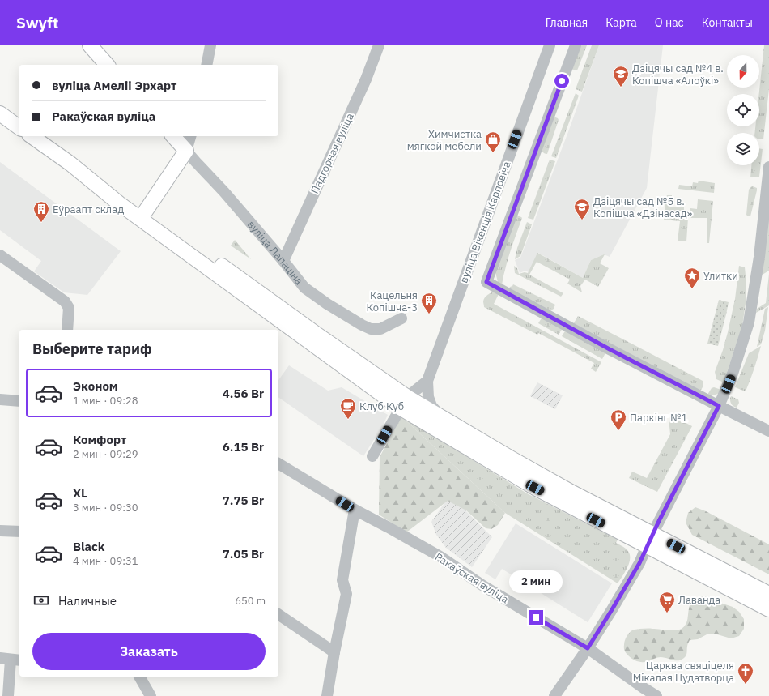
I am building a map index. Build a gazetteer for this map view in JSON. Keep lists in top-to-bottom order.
{
  "streets": {
    "main road": ["вуліца Лапаціна"],
    "street": ["Падгорная вуліца", "вуліца Вікенція Карповіча", "Ракаўская вуліца"]
  },
  "crossings": [
    ["Падгорная вуліца", "вуліца Лапаціна"]
  ],
  "places": {
    "school or university": ["Дзіцячы сад №4 в. Копішча «Алоўкі»", "Дзіцячы сад №5 в. Копішча «Дзінасад»"],
    "shop": ["Химчистка мягкой мебели"],
    "building": ["Еўраапт склад", "Кацельня Копішча-3"],
    "place": ["Улитки"],
    "cafe": ["Клуб Куб"],
    "parking": ["Паркінг №1"],
    "supermarket": ["Лаванда"],
    "church": ["Царква свяціцеля Мікалая Цудатворца"]
  },
  "north": "bottom",
  "page": {
    "header": "Swyft",
    "nav": [
      "Главная",
      "Карта",
      "О нас",
      "Контакты"
    ],
    "banner": ["вуліца Амеліі Эрхарт", "Ракаўская вуліца"],
    "heading": "Выберите тариф",
    "list": [
      {
        "name": "Эконом",
        "note": "1 мин · 09:28",
        "value": "4.56 Br"
      },
      {
        "name": "Комфорт",
        "note": "2 мин · 09:29",
        "value": "6.15 Br"
      },
      {
        "name": "XL",
        "note": "3 мин · 09:30",
        "value": "7.75 Br"
      },
      {
        "name": "Black",
        "note": "4 мин · 09:31",
        "value": "7.05 Br"
      }
    ],
    "bubble": "2 мин",
    "pay": ["Наличные", "650 m"],
    "buttons": "Заказать"
  }
}
